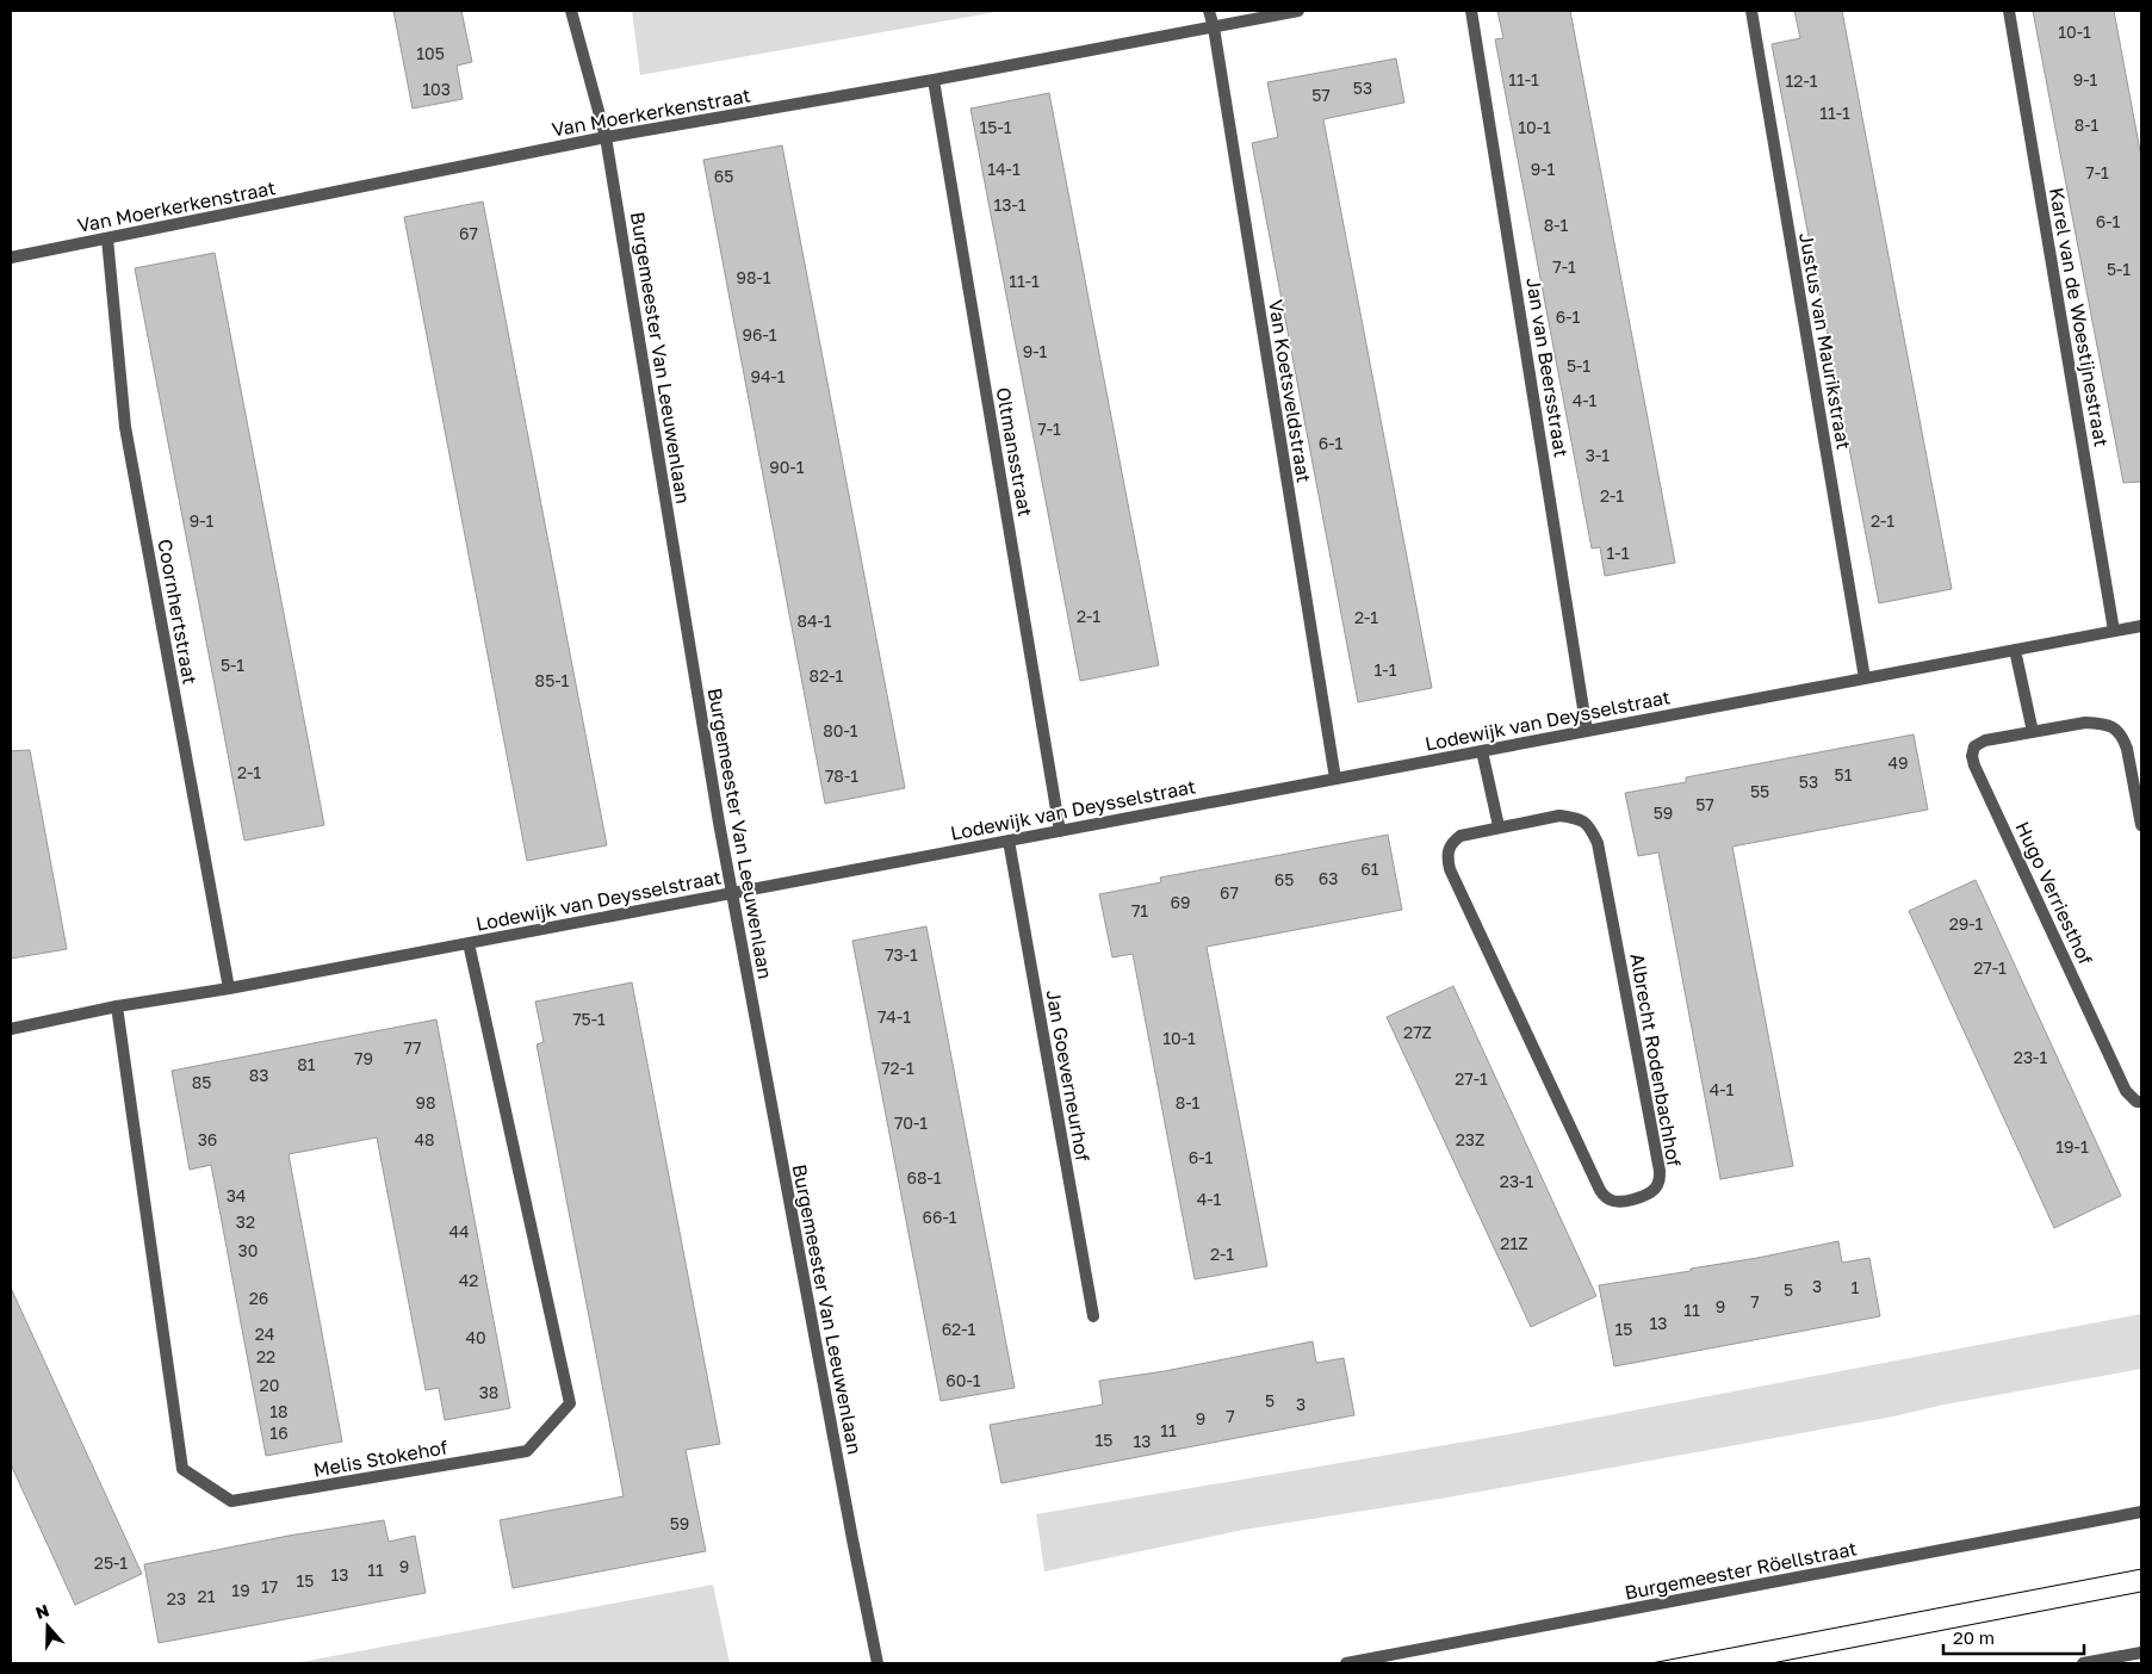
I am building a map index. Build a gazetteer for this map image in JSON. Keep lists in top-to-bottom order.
{
  "streets": {
    "street": [
      "Van Moerkerkenstraat",
      "Karel van de Woestijnestraat",
      "Justus van Maurikstraat",
      "Burgemeester Van Leeuwenlaan",
      "Jan van Beersstraat",
      "Van Koetsveldstraat",
      "Oltmansstraat",
      "Coornhertstraat",
      "Lodewijk van Deysselstraat",
      "Hugo Verriesthof",
      "Albrecht Rodenbachhof",
      "Jan Goeverneurhof",
      "Melis Stokehof",
      "Burgemeester Röellstraat"
    ]
  },
  "crossings": [
    ["Van Moerkerkenstraat", "Burgemeester Van Leeuwenlaan"],
    ["Van Moerkerkenstraat", "Van Koetsveldstraat"],
    ["Van Moerkerkenstraat", "Oltmansstraat"],
    ["Van Moerkerkenstraat", "Coornhertstraat"],
    ["Karel van de Woestijnestraat", "Lodewijk van Deysselstraat"],
    ["Justus van Maurikstraat", "Lodewijk van Deysselstraat"],
    ["Burgemeester Van Leeuwenlaan", "Lodewijk van Deysselstraat"],
    ["Jan van Beersstraat", "Lodewijk van Deysselstraat"],
    ["Van Koetsveldstraat", "Lodewijk van Deysselstraat"],
    ["Oltmansstraat", "Lodewijk van Deysselstraat"],
    ["Coornhertstraat", "Lodewijk van Deysselstraat"],
    ["Lodewijk van Deysselstraat", "Jan Goeverneurhof"],
    ["Lodewijk van Deysselstraat", "Melis Stokehof"]
  ],
  "house_numbers": [
    "10-1",
    "105",
    "11-1",
    "9-1",
    "12-1",
    "53",
    "103",
    "57",
    "11-1",
    "8-1",
    "15-1",
    "10-1",
    "14-1",
    "9-1",
    "7-1",
    "65",
    "13-1",
    "6-1",
    "8-1",
    "67",
    "7-1",
    "5-1",
    "98-1",
    "11-1",
    "6-1",
    "96-1",
    "9-1",
    "5-1",
    "94-1",
    "4-1",
    "7-1",
    "6-1",
    "3-1",
    "90-1",
    "2-1",
    "9-1",
    "2-1",
    "1-1",
    "2-1",
    "2-1",
    "84-1",
    "5-1",
    "1-1",
    "82-1",
    "85-1",
    "80-1",
    "49",
    "2-1",
    "51",
    "78-1",
    "53",
    "55",
    "57",
    "59",
    "61",
    "63",
    "65",
    "67",
    "69",
    "71",
    "29-1",
    "73-1",
    "27-1",
    "74-1",
    "75-1",
    "27Z",
    "10-1",
    "77",
    "23-1",
    "79",
    "81",
    "72-1",
    "83",
    "27-1",
    "85",
    "4-1",
    "98",
    "8-1",
    "70-1",
    "36",
    "48",
    "23Z",
    "19-1",
    "6-1",
    "68-1",
    "23-1",
    "34",
    "4-1",
    "66-1",
    "32",
    "44",
    "21Z",
    "30",
    "2-1",
    "42",
    "3",
    "1",
    "5",
    "26",
    "7",
    "9",
    "11",
    "13",
    "62-1",
    "15",
    "24",
    "40",
    "22",
    "60-1",
    "20",
    "38",
    "5",
    "3",
    "18",
    "7",
    "9",
    "11",
    "16",
    "15",
    "13",
    "59",
    "25-1",
    "9",
    "11",
    "13",
    "15",
    "17",
    "19",
    "21",
    "23"
  ],
  "scale_bar": "20 m",
  "north": "top"
}
